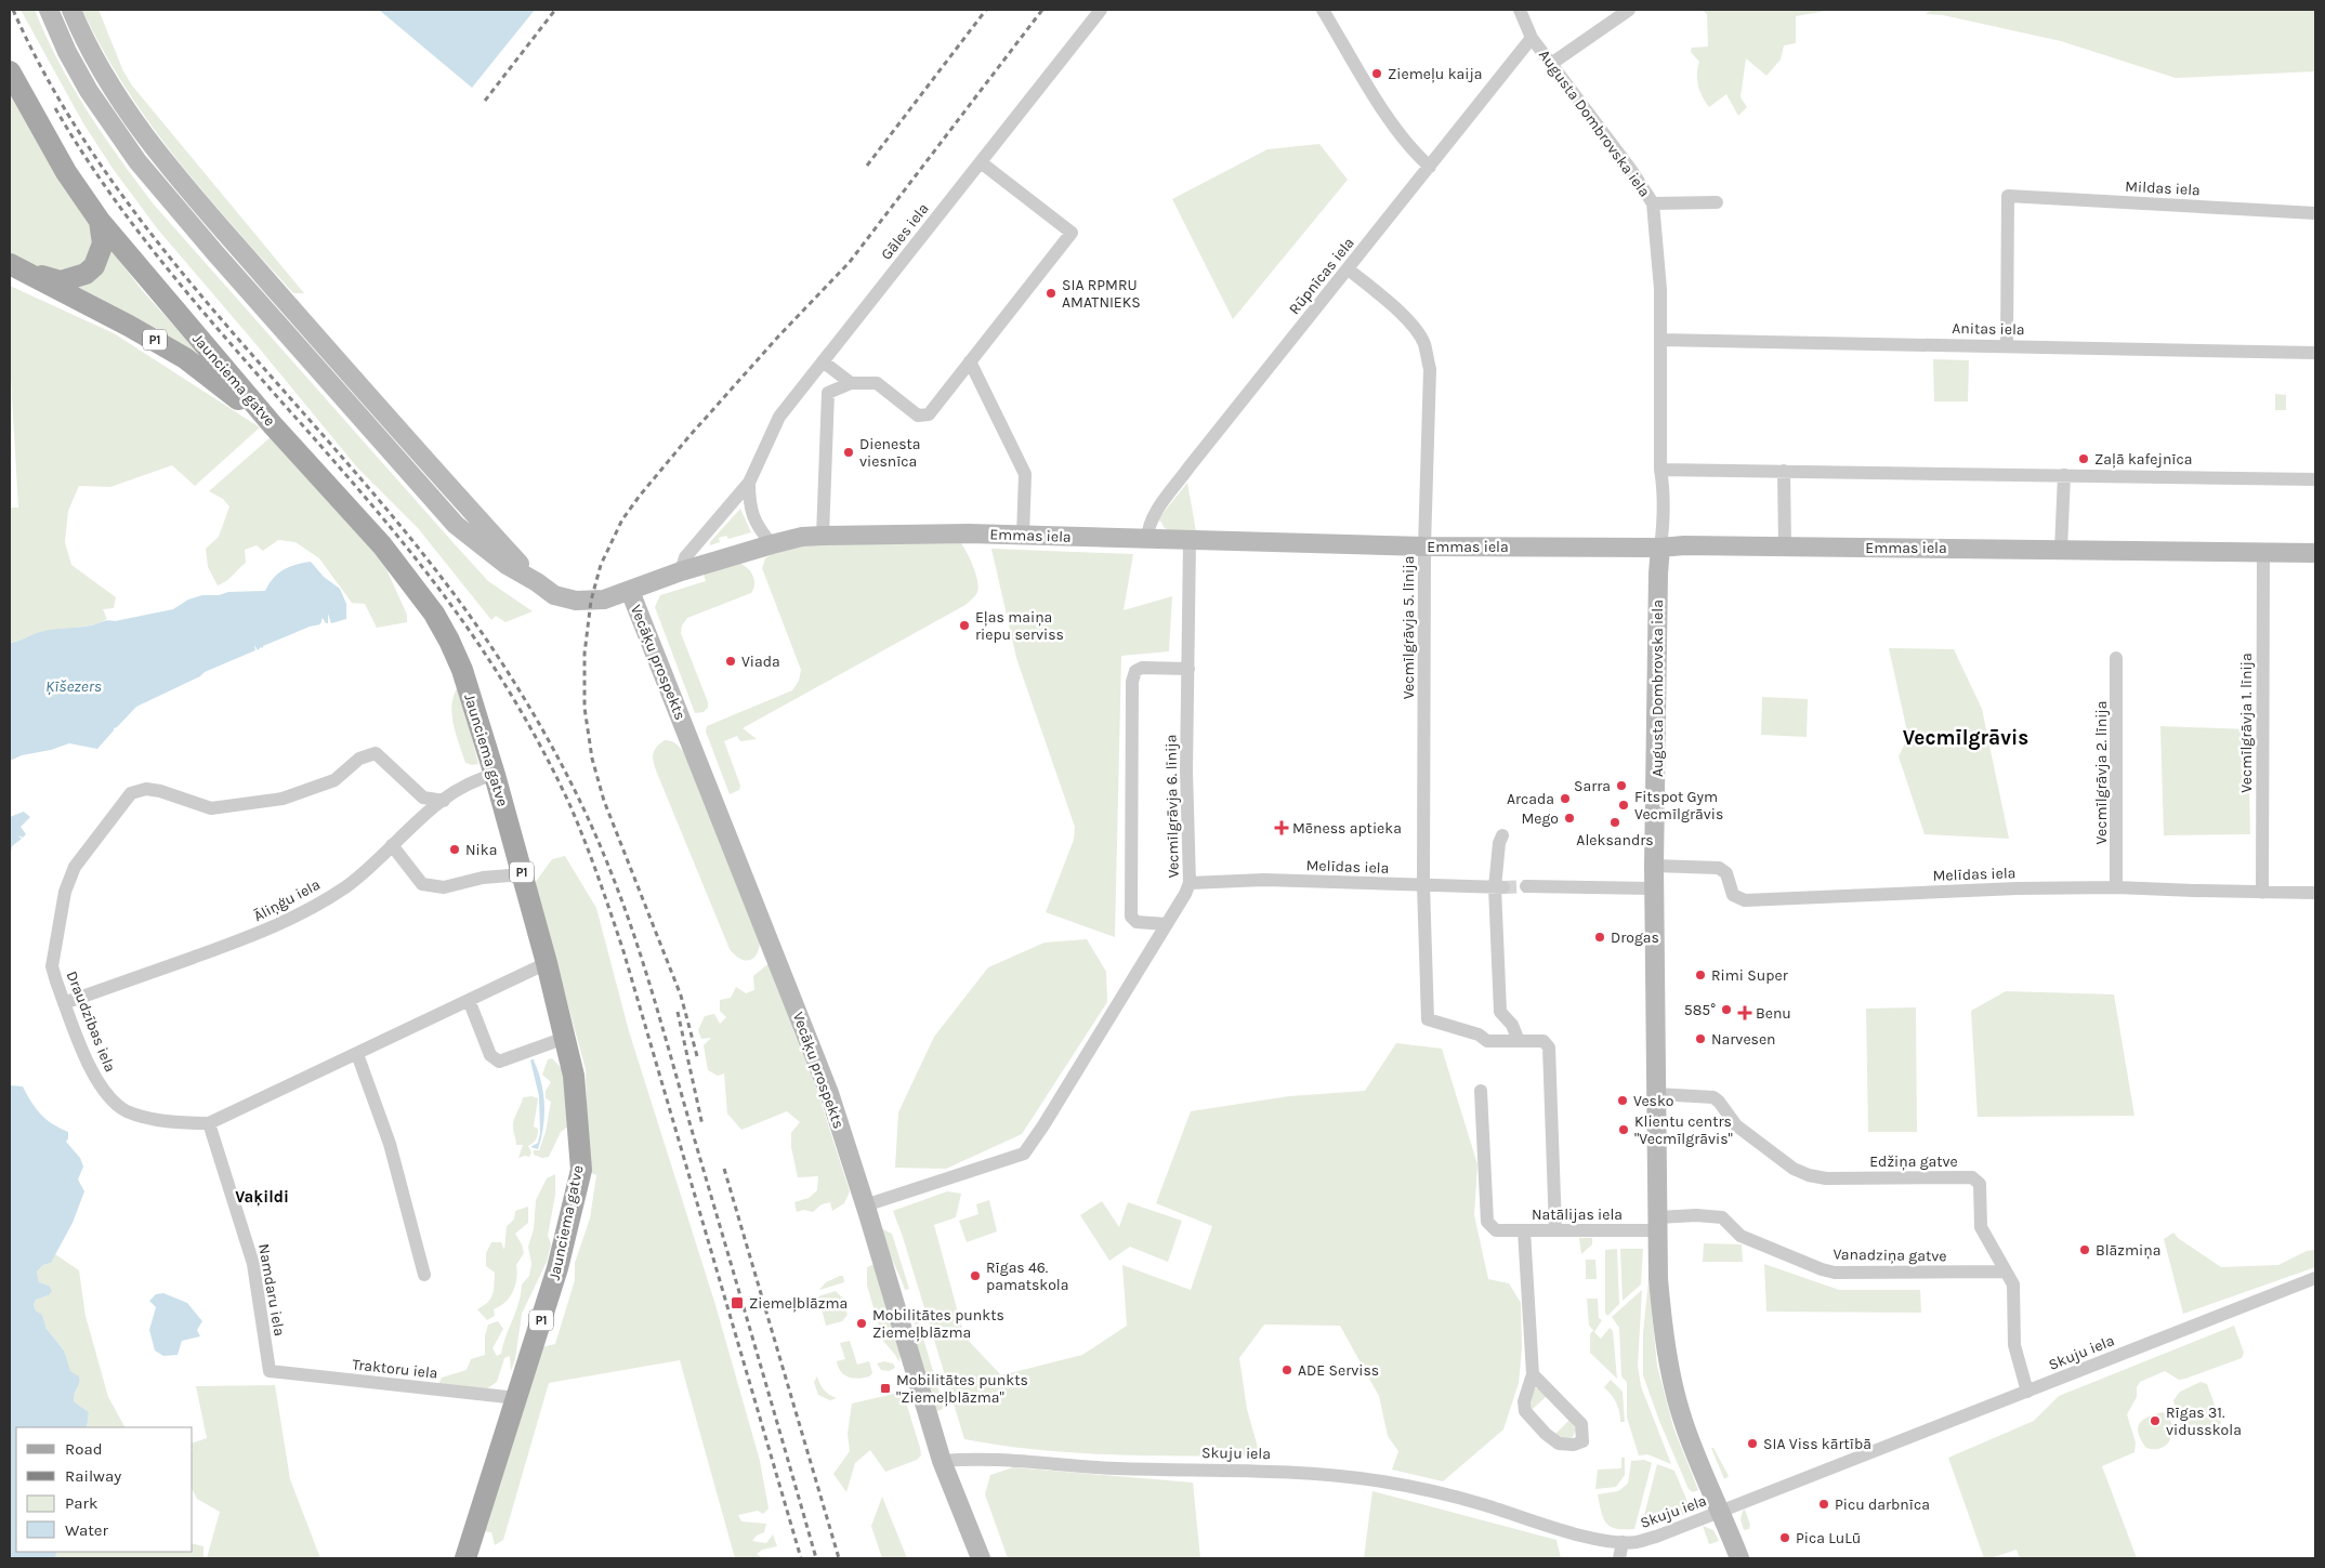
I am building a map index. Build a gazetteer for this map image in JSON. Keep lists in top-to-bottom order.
{
  "streets": {
    "main road": [
      "Augusta Dombrovska iela",
      "P1",
      "Jaunciema gatve",
      "Emmas iela",
      "Vecāķu prospekts"
    ],
    "street": [
      "Mildas iela",
      "Gāles iela",
      "Rūpnīcas iela",
      "Anitas iela",
      "Vecmīlgrāvja 5. līnija",
      "Vecmīlgrāvja 1. līnija",
      "Vecmīlgrāvja 2. līnija",
      "Vecmīlgrāvja 6. līnija",
      "Melīdas iela",
      "Āliņģu iela",
      "Draudzības iela",
      "Edžiņa gatve",
      "Natālijas iela",
      "Vanadziņa gatve",
      "Namdaru iela",
      "Skuju iela",
      "Traktoru iela"
    ]
  },
  "crossings": [
    ["Augusta Dombrovska iela", "Rūpnīcas iela"],
    ["Augusta Dombrovska iela", "Anitas iela"],
    ["Augusta Dombrovska iela", "Emmas iela"],
    ["Augusta Dombrovska iela", "Melīdas iela"],
    ["Augusta Dombrovska iela", "Edžiņa gatve"],
    ["Augusta Dombrovska iela", "Natālijas iela"],
    ["Augusta Dombrovska iela", "Vanadziņa gatve"],
    ["Augusta Dombrovska iela", "Skuju iela"],
    ["Mildas iela", "Anitas iela"],
    ["Gāles iela", "Emmas iela"],
    ["Rūpnīcas iela", "Emmas iela"],
    ["Rūpnīcas iela", "Vecmīlgrāvja 5. līnija"],
    ["P1", "Jaunciema gatve"],
    ["Jaunciema gatve", "Āliņģu iela"],
    ["Jaunciema gatve", "Draudzības iela"],
    ["Jaunciema gatve", "Traktoru iela"],
    ["Emmas iela", "Vecmīlgrāvja 5. līnija"],
    ["Emmas iela", "Vecāķu prospekts"],
    ["Emmas iela", "Vecmīlgrāvja 1. līnija"],
    ["Emmas iela", "Vecmīlgrāvja 6. līnija"],
    ["Vecmīlgrāvja 5. līnija", "Melīdas iela"],
    ["Vecāķu prospekts", "Vecmīlgrāvja 6. līnija"],
    ["Vecāķu prospekts", "Skuju iela"],
    ["Vecmīlgrāvja 1. līnija", "Melīdas iela"],
    ["Vecmīlgrāvja 2. līnija", "Melīdas iela"],
    ["Vecmīlgrāvja 6. līnija", "Melīdas iela"],
    ["Āliņģu iela", "Draudzības iela"],
    ["Draudzības iela", "Namdaru iela"],
    ["Edžiņa gatve", "Vanadziņa gatve"],
    ["Edžiņa gatve", "Skuju iela"],
    ["Natālijas iela", "Vanadziņa gatve"],
    ["Namdaru iela", "Traktoru iela"]
  ],
  "districts": ["Vecmīlgrāvis", "Vaķildi"],
  "water": ["Ķīšezers"],
  "places": {
    "other": [
      "Ziemeļu kaija",
      "SIA RPMRU AMATNIEKS",
      "Dienesta viesnīca",
      "Zaļā kafejnīca",
      "Eļas maiņa riepu serviss",
      "Viada",
      "Sarra",
      "Arcada",
      "Fitspot Gym Vecmīlgrāvis",
      "Mego",
      "Aleksandrs",
      "Nika",
      "Drogas",
      "Rimi Super",
      "585°",
      "Narvesen",
      "Vesko",
      "Klientu centrs \"Vecmīlgrāvis\"",
      "Blāzmiņa",
      "Rīgas 46. pamatskola",
      "Mobilitātes punkts Ziemeļblāzma",
      "ADE Serviss",
      "Rīgas 31. vidusskola",
      "SIA Viss kārtībā",
      "Picu darbnīca",
      "Pica LuLū"
    ],
    "health": ["Mēness aptieka", "Benu"],
    "transit": ["Ziemeļblāzma", "Mobilitātes punkts \"Ziemeļblāzma\""]
  },
  "legend": [
    "Road",
    "Railway",
    "Park",
    "Water"
  ]
}
